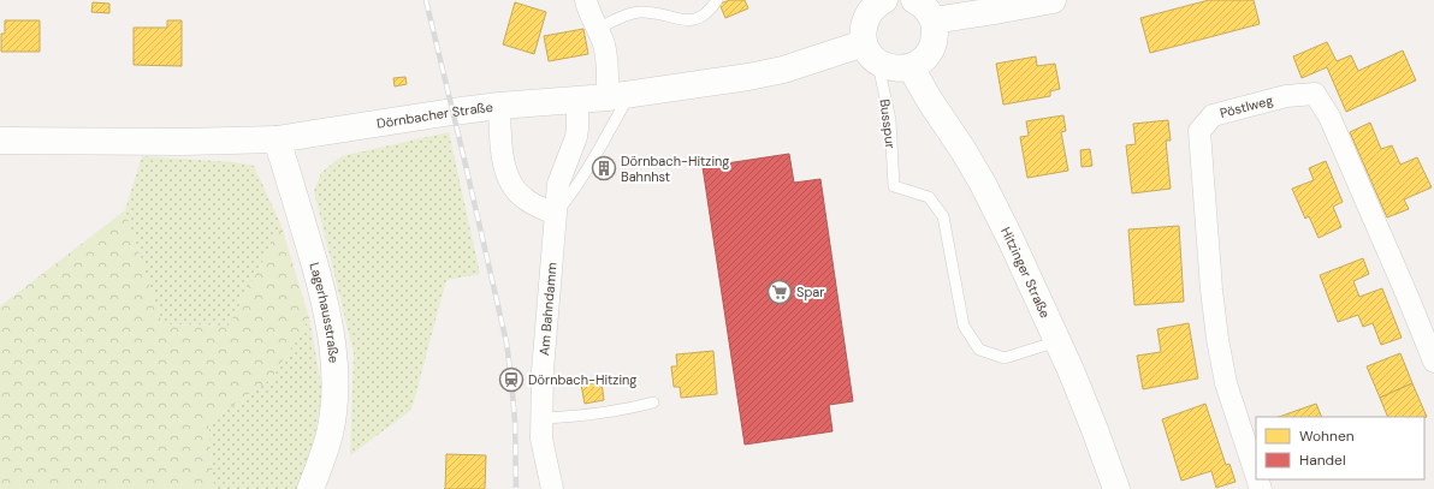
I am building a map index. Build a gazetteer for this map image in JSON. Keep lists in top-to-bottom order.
{
  "streets": {
    "street": [
      "Pöstlweg",
      "Dörnbacher Straße",
      "Hitzinger Straße",
      "Am Bahndamm",
      "Lagerhausstraße"
    ],
    "lane": ["Busspur"]
  },
  "crossings": [
    ["Dörnbacher Straße", "Busspur"],
    ["Dörnbacher Straße", "Am Bahndamm"],
    ["Dörnbacher Straße", "Lagerhausstraße"],
    ["Busspur", "Hitzinger Straße"]
  ],
  "places": {
    "building": ["Dörnbach-Hitzing Bahnhst"],
    "supermarket": ["Spar"],
    "station": ["Dörnbach-Hitzing"]
  },
  "legend": ["Wohnen", "Handel"]
}
